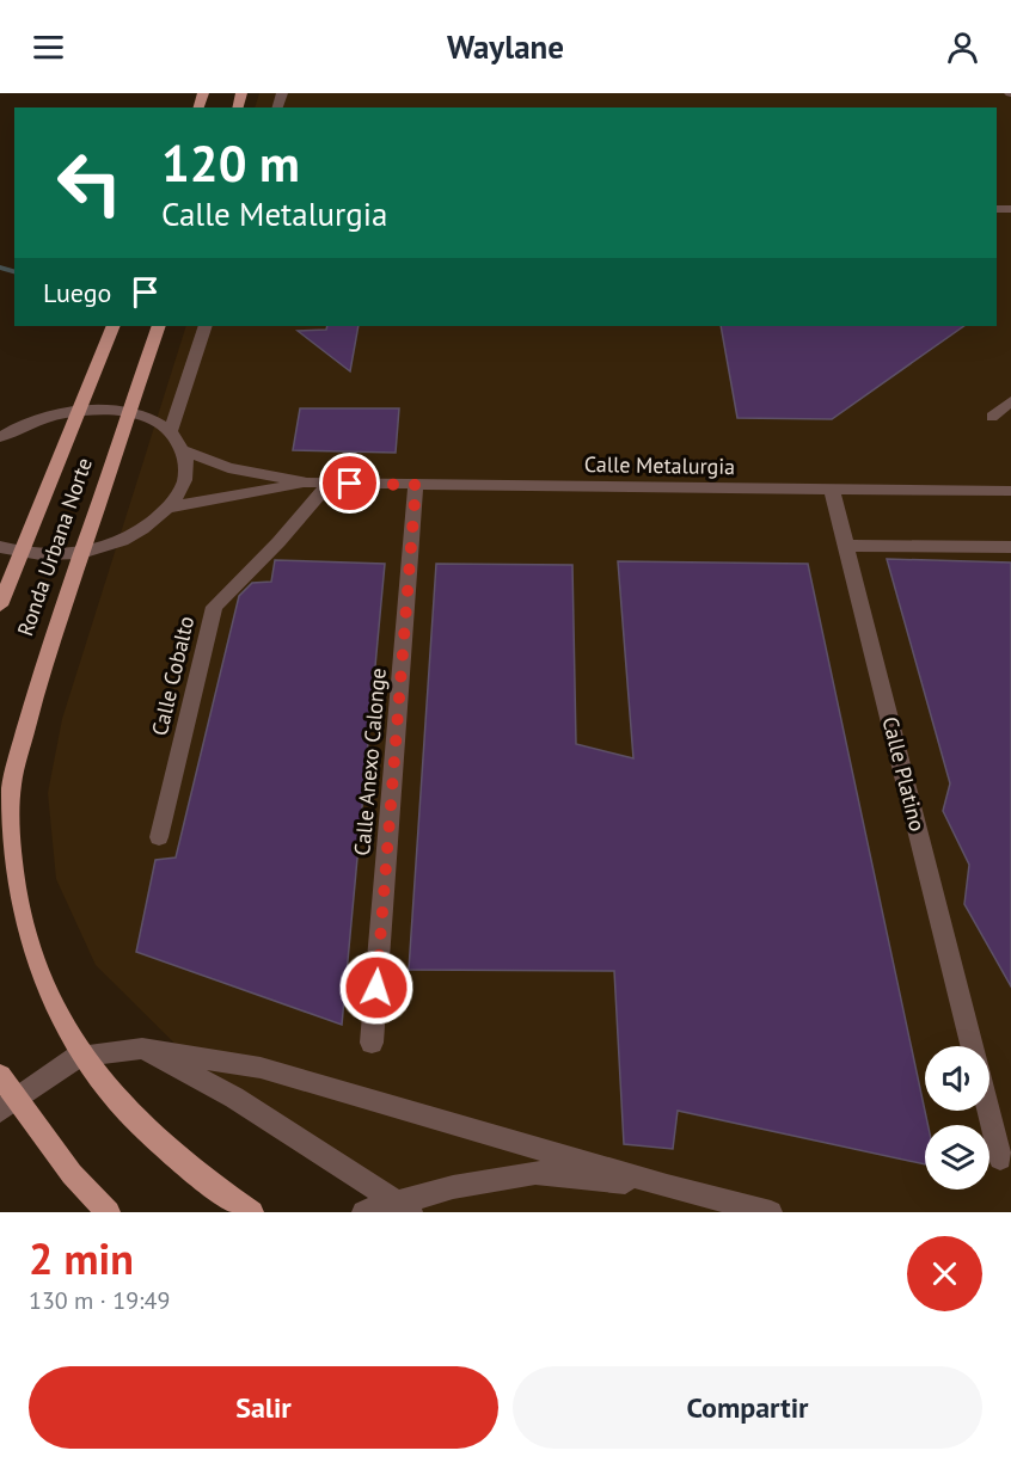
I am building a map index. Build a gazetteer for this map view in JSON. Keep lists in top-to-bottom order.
{
  "streets": {
    "main road": ["Ronda Urbana Norte"],
    "street": [
      "Calle Metalurgia",
      "Calle Cobalto",
      "Calle Anexo Calonge",
      "Calle Platino"
    ]
  },
  "crossings": [
    ["Calle Metalurgia", "Calle Cobalto"],
    ["Calle Metalurgia", "Calle Anexo Calonge"],
    ["Calle Metalurgia", "Calle Platino"]
  ],
  "page": {
    "header": "Waylane",
    "turn": ["120 m", "Calle Metalurgia"],
    "then": "Luego",
    "heading": ["2 min", "130 m · 19:49"],
    "buttons": ["Salir", "Compartir"]
  }
}
